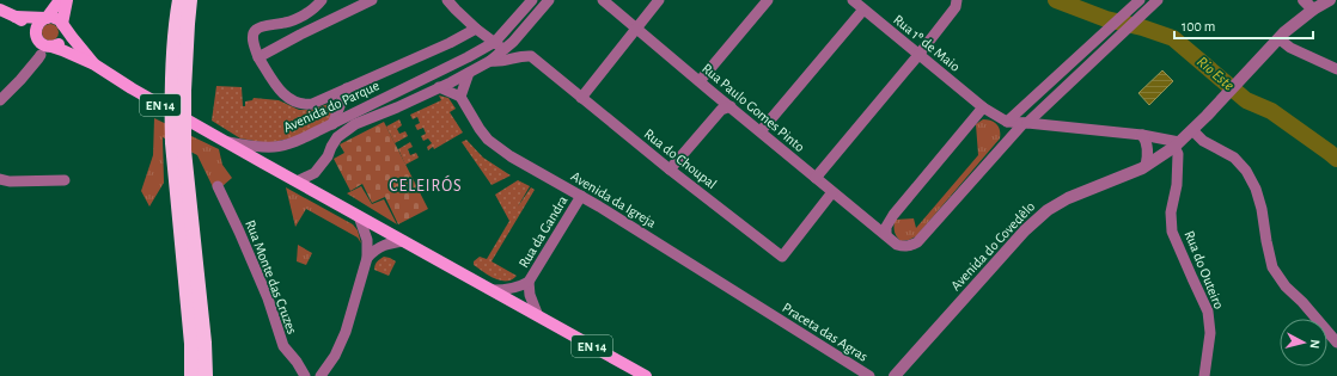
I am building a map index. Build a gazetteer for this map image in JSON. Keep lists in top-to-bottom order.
{
  "streets": {
    "main road": ["EN 14"],
    "street": [
      "Rua 1º de Maio",
      "Avenida do Parque",
      "Rua Paulo Gomes Pinto",
      "Rua do Choupal",
      "Avenida da Igreja",
      "Rua da Gandra",
      "Avenida do Covedêlo",
      "Rua do Outeiro",
      "Rua Monte das Cruzes",
      "Praceta das Agras"
    ]
  },
  "crossings": [
    ["EN 14", "Avenida do Parque"],
    ["EN 14", "Rua da Gandra"],
    ["Avenida do Parque", "Rua do Choupal"],
    ["Rua Paulo Gomes Pinto", "Rua do Choupal"],
    ["Avenida da Igreja", "Rua da Gandra"],
    ["Avenida da Igreja", "Praceta das Agras"],
    ["Avenida do Covedêlo", "Rua do Outeiro"]
  ],
  "districts": ["CELEIRÓS"],
  "water": ["Rio Este"],
  "scale_bar": "100 m",
  "north": "right"
}
